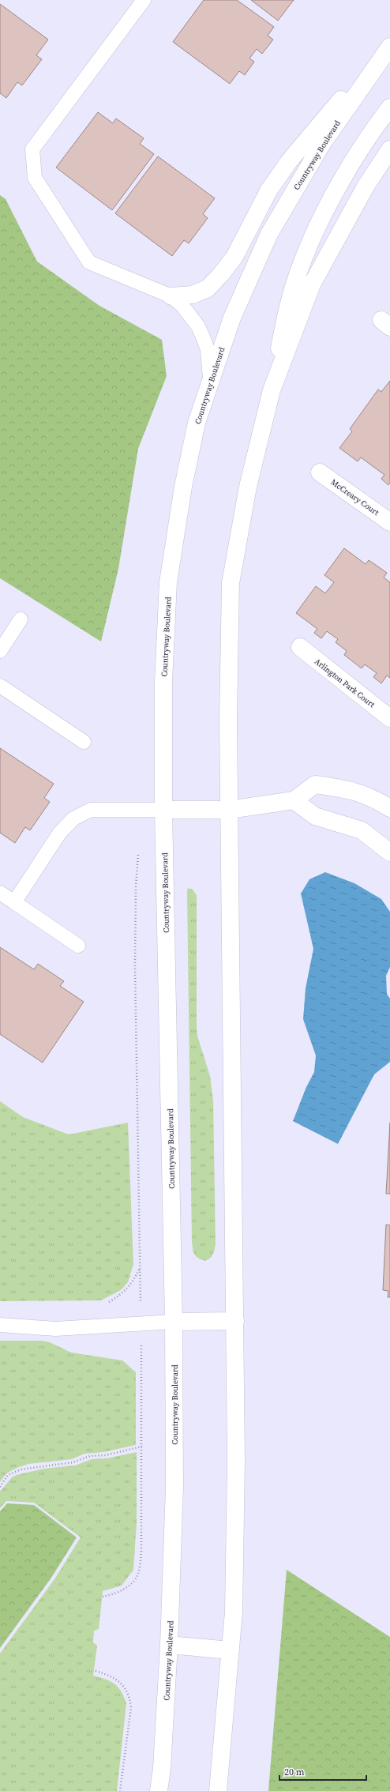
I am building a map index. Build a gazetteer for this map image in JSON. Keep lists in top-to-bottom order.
{
  "streets": {
    "street": ["Countryway Boulevard", "McCreary Court", "Arlington Park Court"]
  },
  "scale_bar": "20 m"
}
